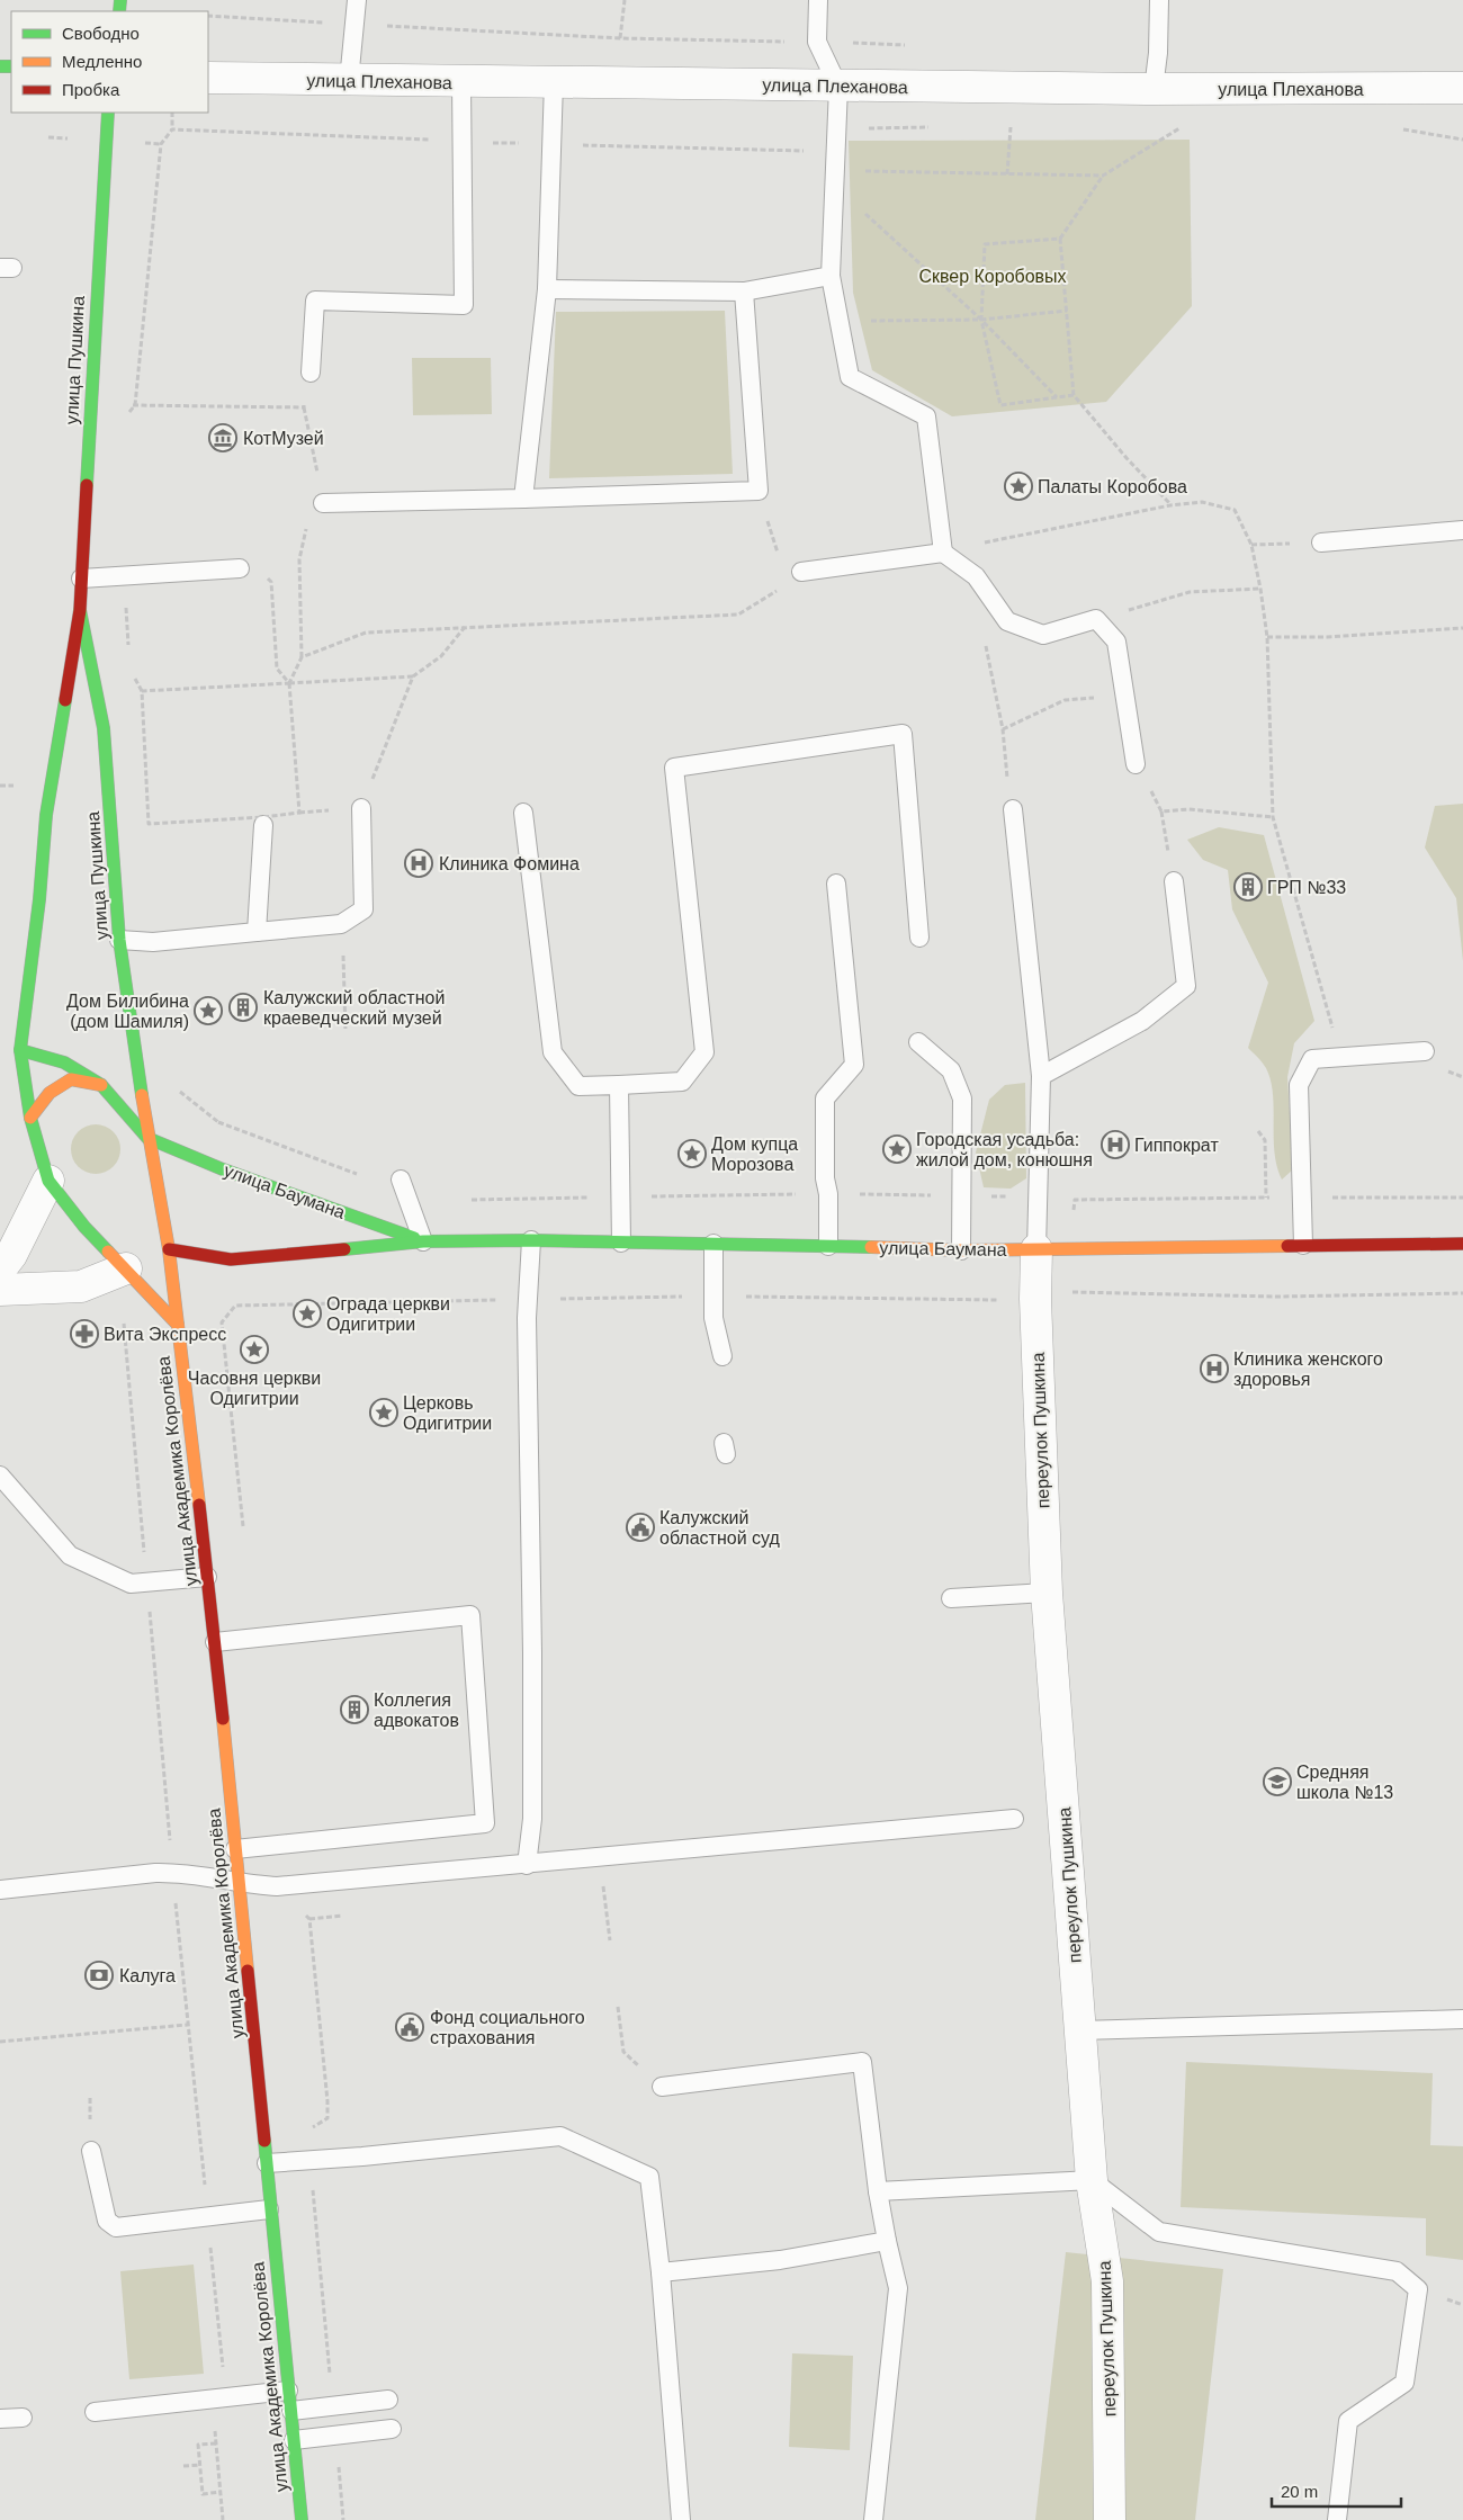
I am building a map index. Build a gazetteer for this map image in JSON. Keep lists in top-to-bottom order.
{
  "streets": {
    "street": [
      "улица Плеханова",
      "улица Пушкина",
      "улица Баумана",
      "переулок Пушкина",
      "улица Академика Королёва"
    ]
  },
  "crossings": [
    ["улица Пушкина", "улица Баумана"],
    ["улица Пушкина", "улица Академика Королёва"],
    ["улица Баумана", "переулок Пушкина"],
    ["улица Баумана", "улица Академика Королёва"]
  ],
  "parks": ["Сквер Коробовых"],
  "places": {
    "museum": ["КотМузей"],
    "place": [
      "Палаты Коробова",
      "Дом Билибина (дом Шамиля)",
      "Городская усадьба: жилой дом, конюшня",
      "Дом купца Морозова",
      "Ограда церкви Одигитрии",
      "Часовня церкви Одигитрии",
      "Церковь Одигитрии"
    ],
    "hospital": ["Клиника Фомина", "Гиппократ", "Клиника женского здоровья"],
    "building": ["ГРП №33", "Калужский областной краеведческий музей", "Коллегия адвокатов"],
    "pharmacy": ["Вита Экспресс"],
    "public building": ["Калужский областной суд", "Фонд социального страхования"],
    "school or university": ["Средняя школа №13"],
    "bank": ["Калуга"]
  },
  "legend": ["Свободно", "Медленно", "Пробка"],
  "scale_bar": "20 m"
}
